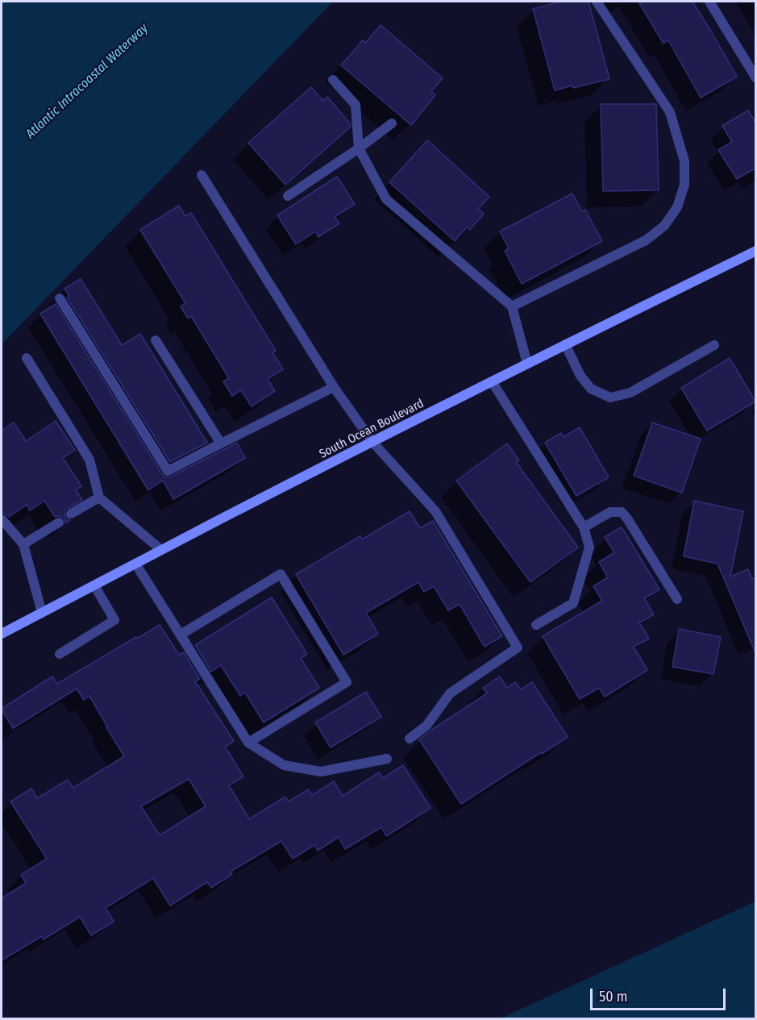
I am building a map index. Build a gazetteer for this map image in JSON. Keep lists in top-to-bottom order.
{
  "streets": {
    "main road": ["South Ocean Boulevard"]
  },
  "water": ["Atlantic Intracoastal Waterway"],
  "scale_bar": "50 m"
}
